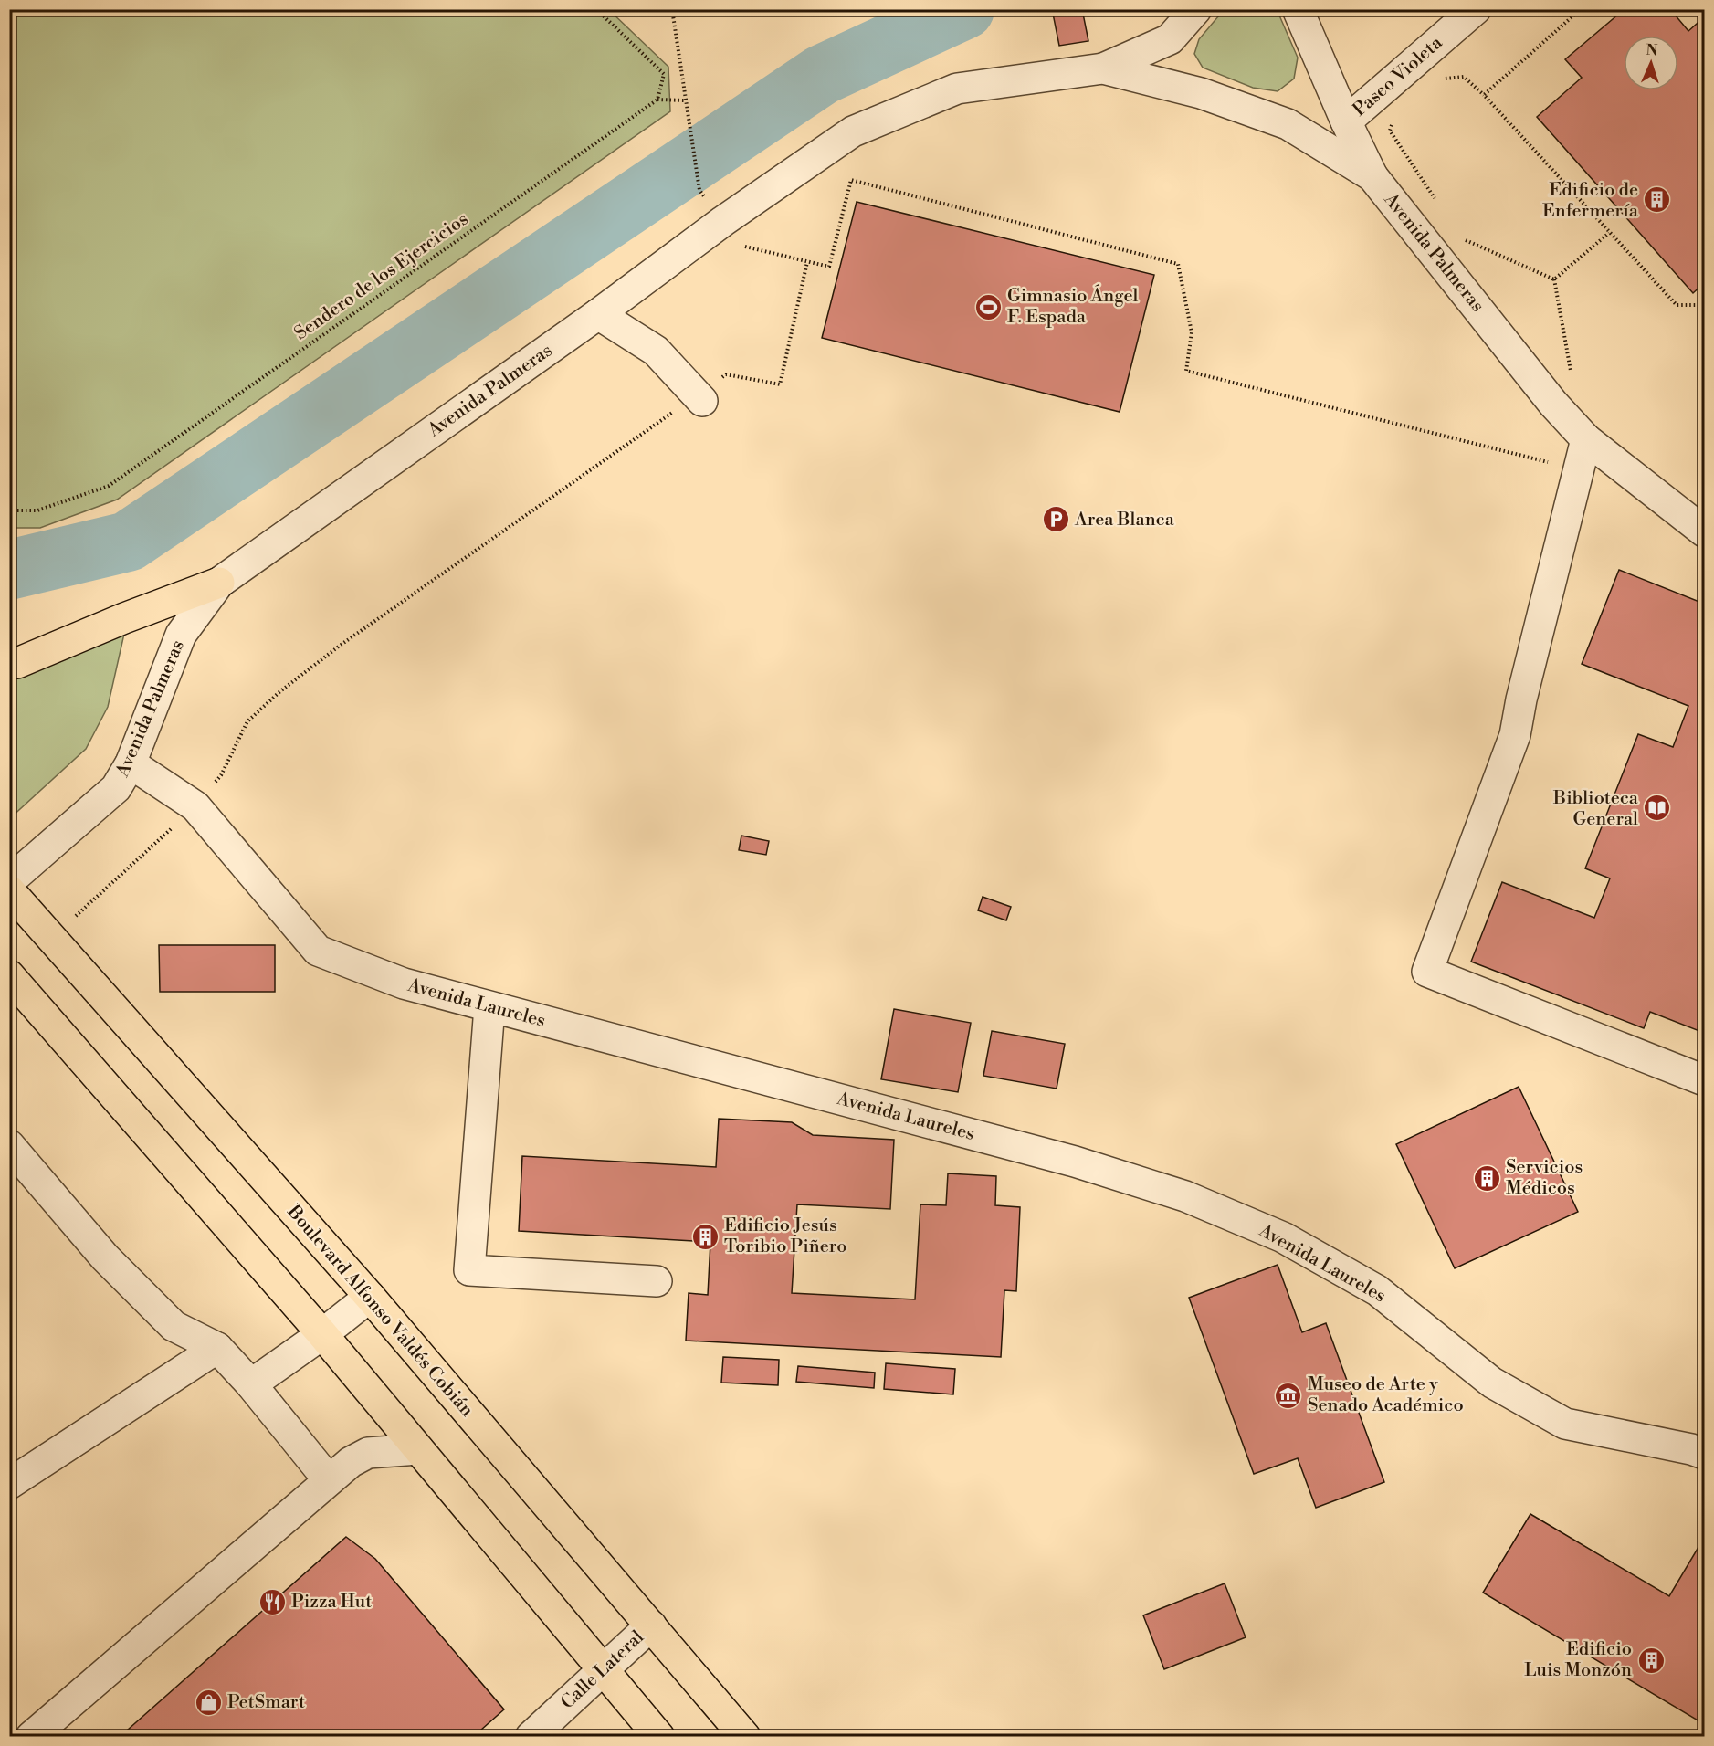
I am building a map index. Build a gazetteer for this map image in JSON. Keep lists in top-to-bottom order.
{
  "streets": {
    "main road": ["Boulevard Alfonso Valdés Cobián"],
    "street": [
      "Paseo Violeta",
      "Avenida Palmeras",
      "Avenida Laureles",
      "Calle Lateral"
    ],
    "path": ["Sendero de los Ejercicios"]
  },
  "crossings": [
    ["Avenida Palmeras", "Avenida Laureles"],
    ["Boulevard Alfonso Valdés Cobián", "Calle Lateral"]
  ],
  "places": {
    "building": [
      "Edificio de Enfermería",
      "Servicios Médicos",
      "Edificio Jesús Toribio Piñero",
      "Edificio Luis Monzón"
    ],
    "sports": ["Gimnasio Ángel F. Espada"],
    "parking": ["Area Blanca"],
    "library": ["Biblioteca General"],
    "museum": ["Museo de Arte y Senado Académico"],
    "restaurant": ["Pizza Hut"],
    "shop": ["PetSmart"]
  },
  "north": "top"
}
